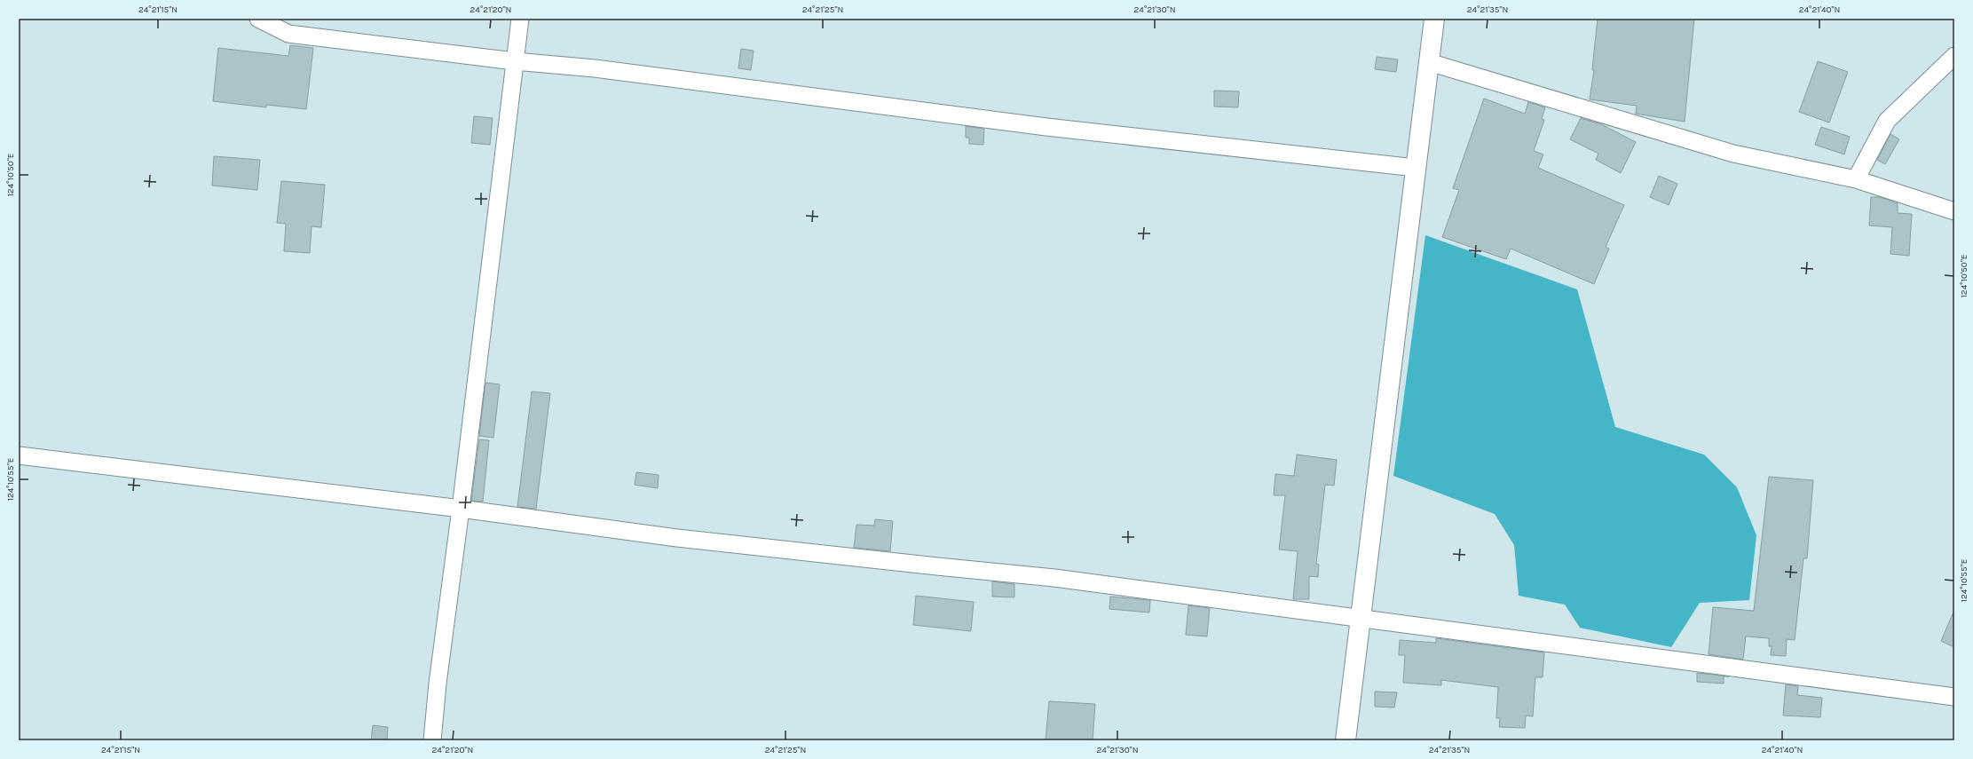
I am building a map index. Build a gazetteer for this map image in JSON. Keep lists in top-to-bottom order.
{
  "coordinates": [
    "24°21'15\"N",
    "24°21'20\"N",
    "24°21'25\"N",
    "24°21'30\"N",
    "24°21'35\"N",
    "24°21'40\"N",
    "124°10'50\"E",
    "124°10'55\"E"
  ]
}
